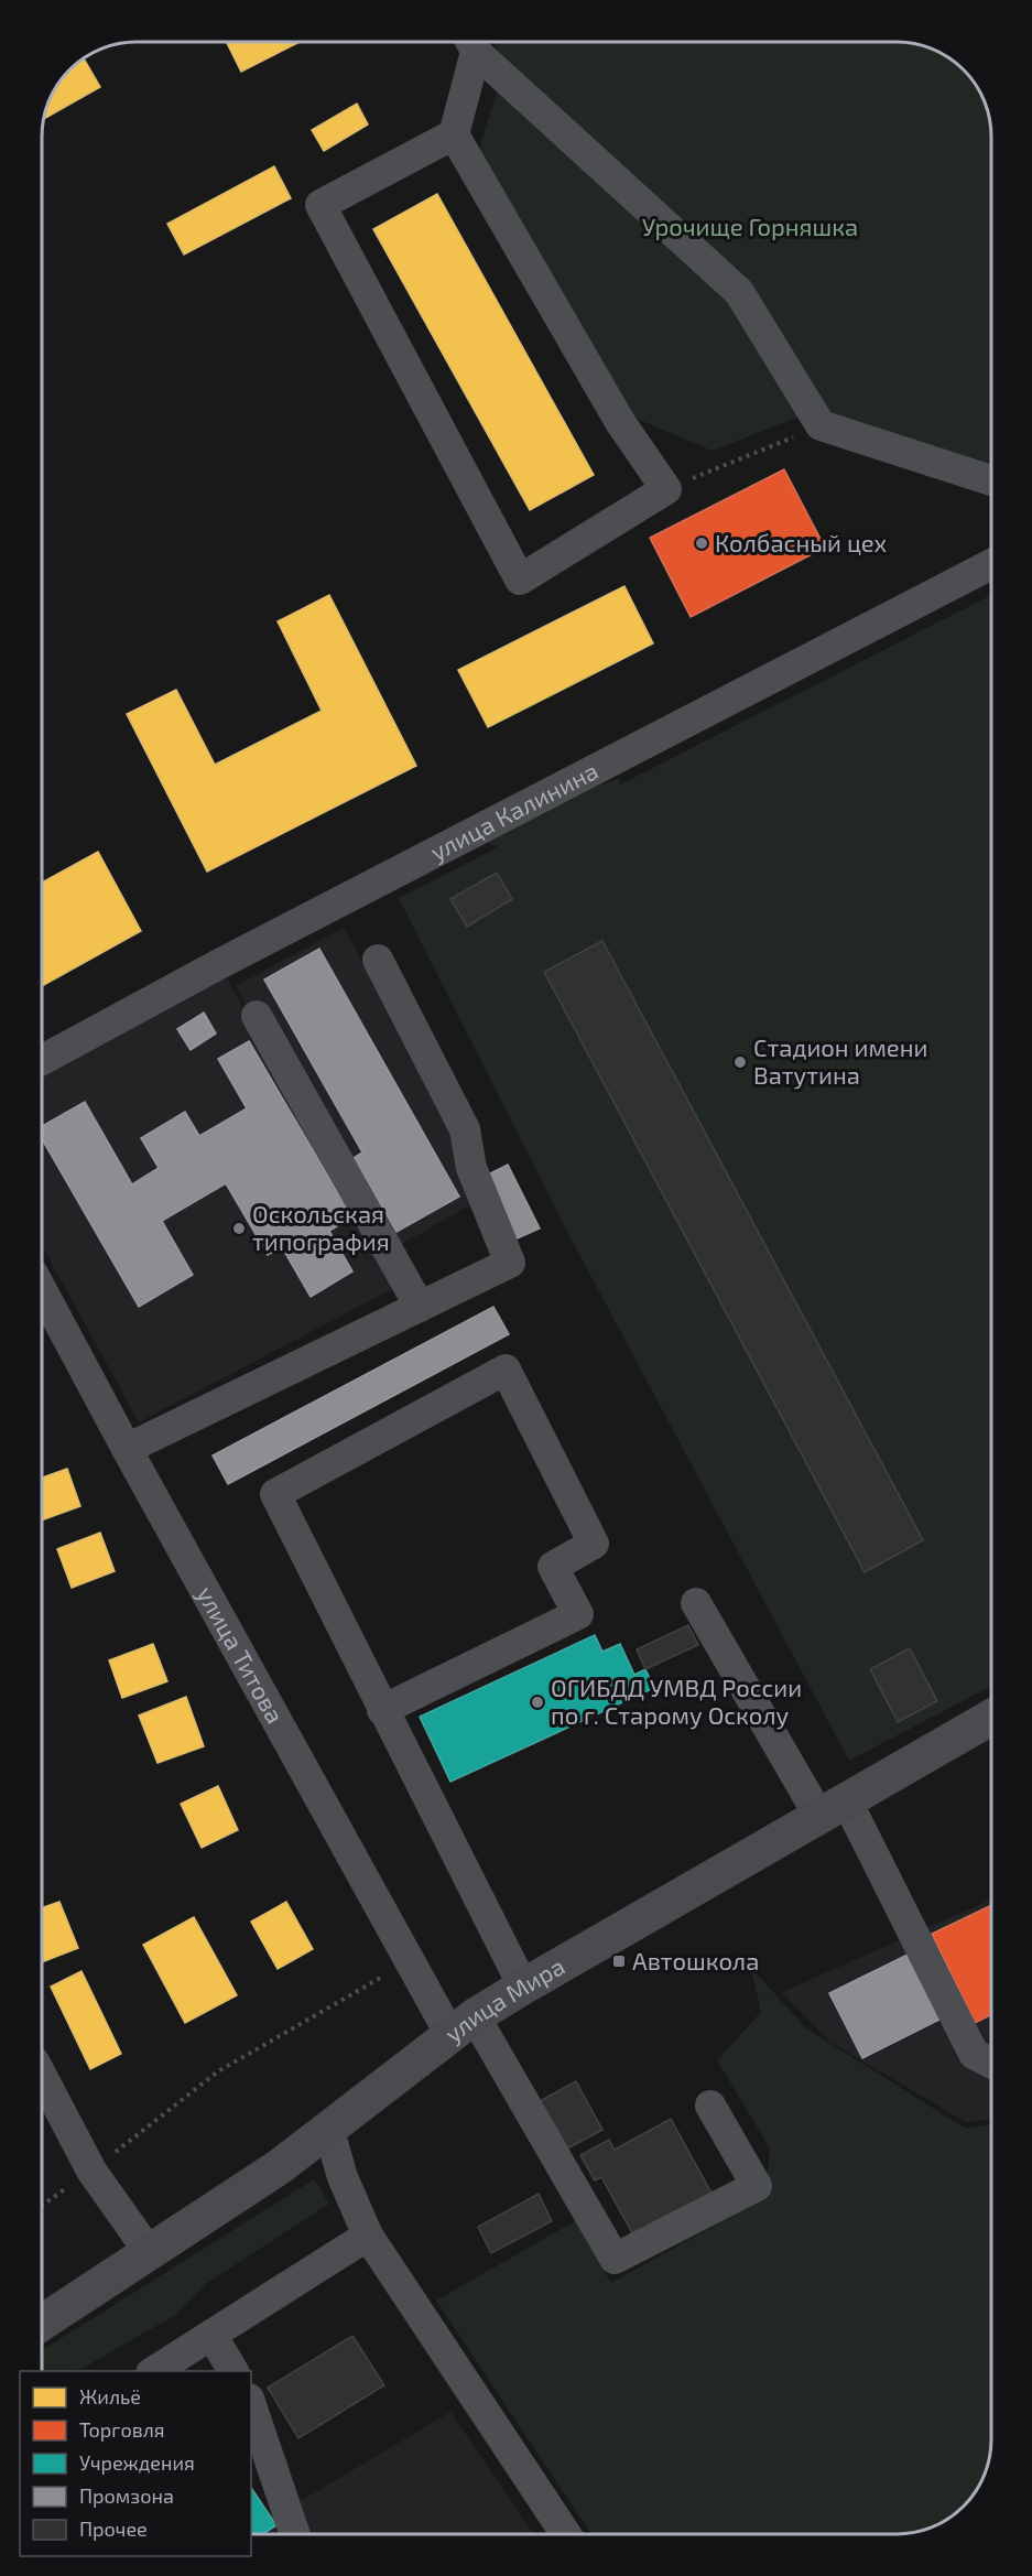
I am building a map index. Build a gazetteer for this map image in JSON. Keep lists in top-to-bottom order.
{
  "streets": {
    "main road": ["улица Мира"],
    "street": ["улица Калинина", "улица Титова"]
  },
  "crossings": [
    ["улица Титова", "улица Мира"]
  ],
  "parks": ["Урочище Горняшка"],
  "places": {
    "other": [
      "Колбасный цех",
      "Стадион имени Ватутина",
      "Оскольская типография",
      "ОГИБДД УМВД России по г. Старому Осколу"
    ],
    "transit": ["Автошкола"]
  },
  "legend": [
    "Жильё",
    "Торговля",
    "Учреждения",
    "Промзона",
    "Прочее"
  ]
}
